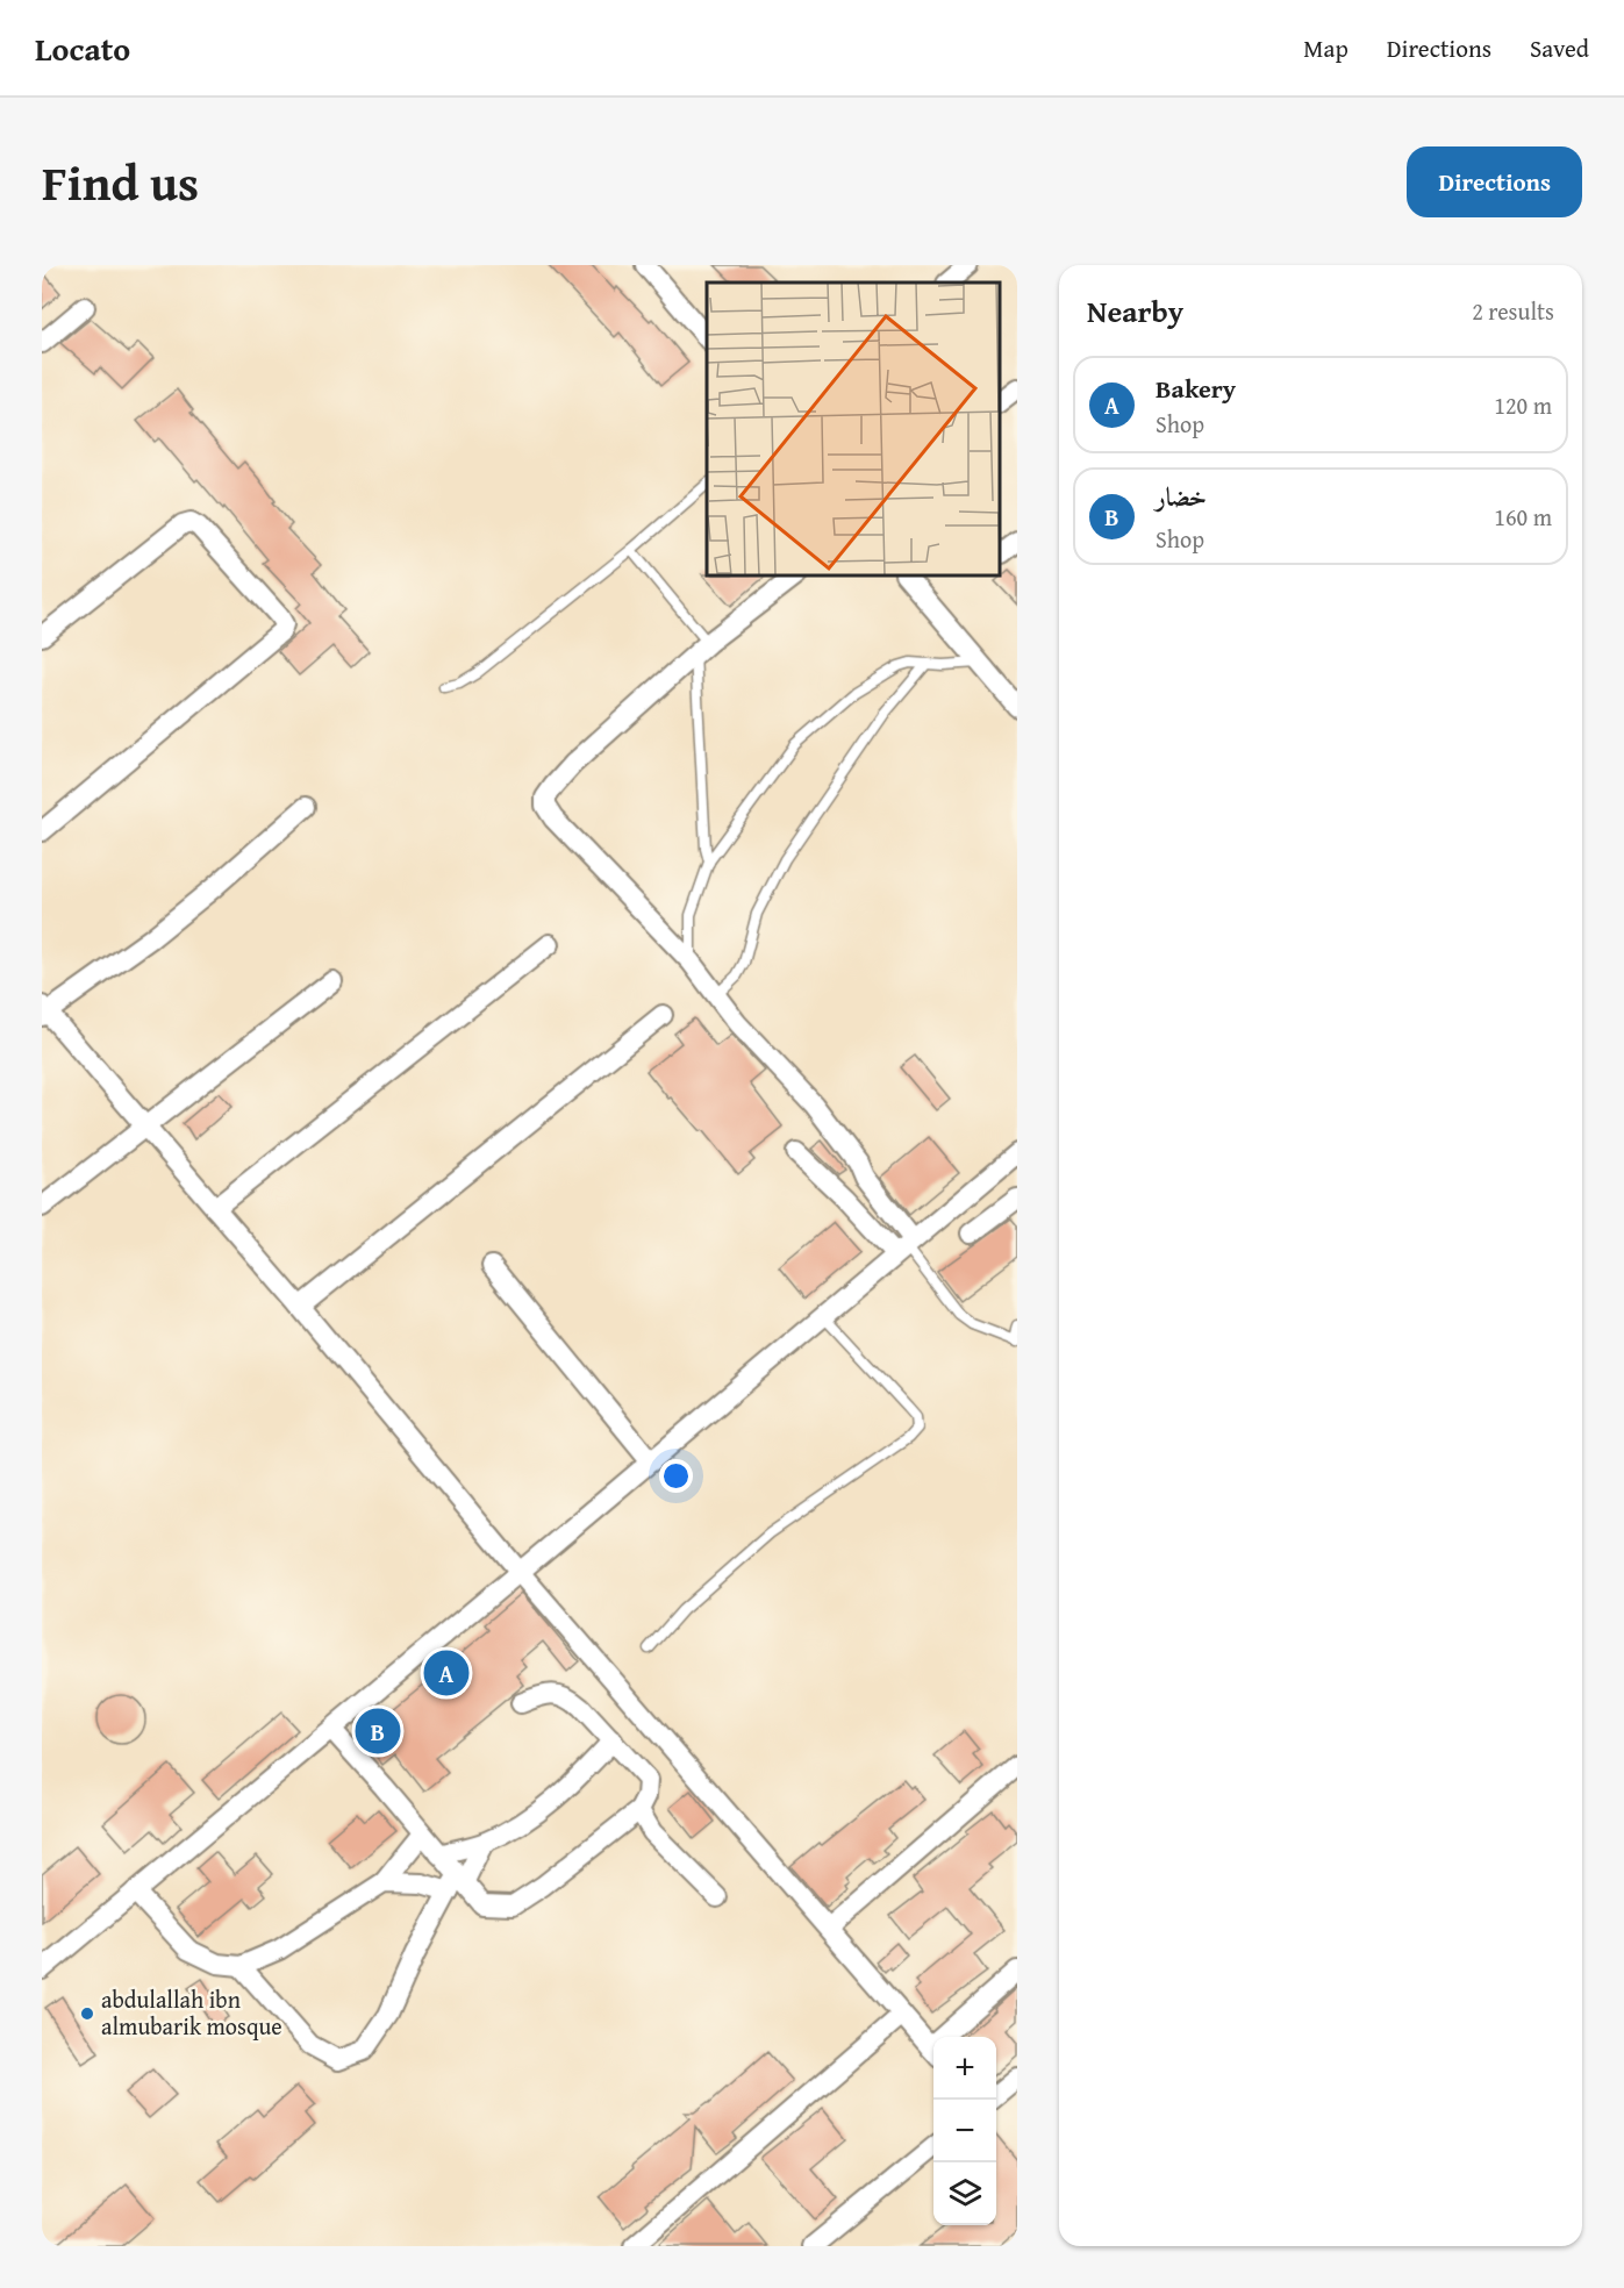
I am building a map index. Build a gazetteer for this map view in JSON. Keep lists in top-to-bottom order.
{
  "places": ["abdulallah ibn almubarik mosque"],
  "page": {
    "header": "Locato",
    "nav": ["Map", "Directions", "Saved"],
    "title": "Find us",
    "buttons": "Directions",
    "heading": ["Nearby", "2 results"],
    "list": [
      {
        "mark": "A",
        "name": "Bakery",
        "note": "Shop",
        "value": "120 m"
      },
      {
        "mark": "B",
        "name": "خضار",
        "note": "Shop",
        "value": "160 m"
      }
    ],
    "pins": ["A", "B"],
    "map_buttons": ["+", "−"]
  }
}
